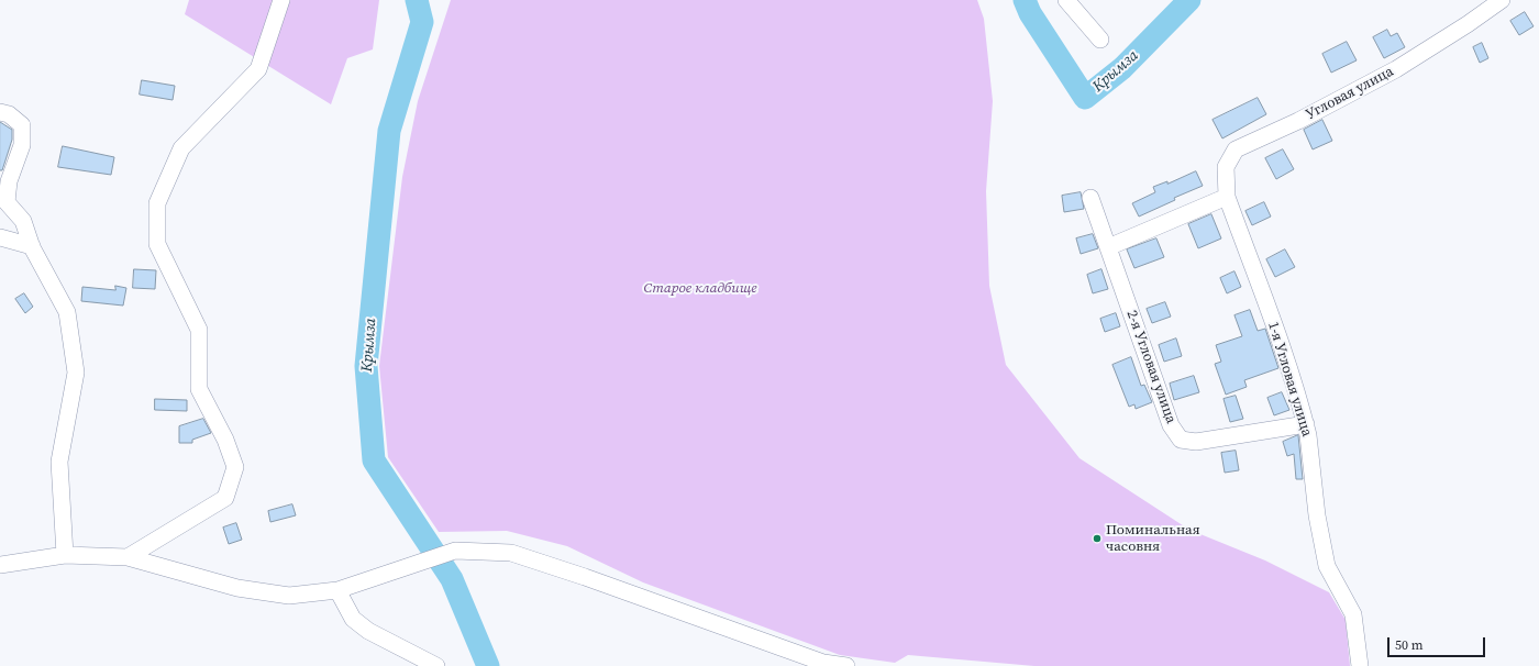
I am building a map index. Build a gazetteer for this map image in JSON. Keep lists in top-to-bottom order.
{
  "streets": {
    "street": ["Угловая улица", "2-я Угловая улица", "1-я Угловая улица"]
  },
  "crossings": [
    ["Угловая улица", "1-я Угловая улица"],
    ["2-я Угловая улица", "1-я Угловая улица"]
  ],
  "water": ["Крымза"],
  "parks": ["Старое кладбище"],
  "places": ["Поминальная часовня"],
  "scale_bar": "50 m"
}
